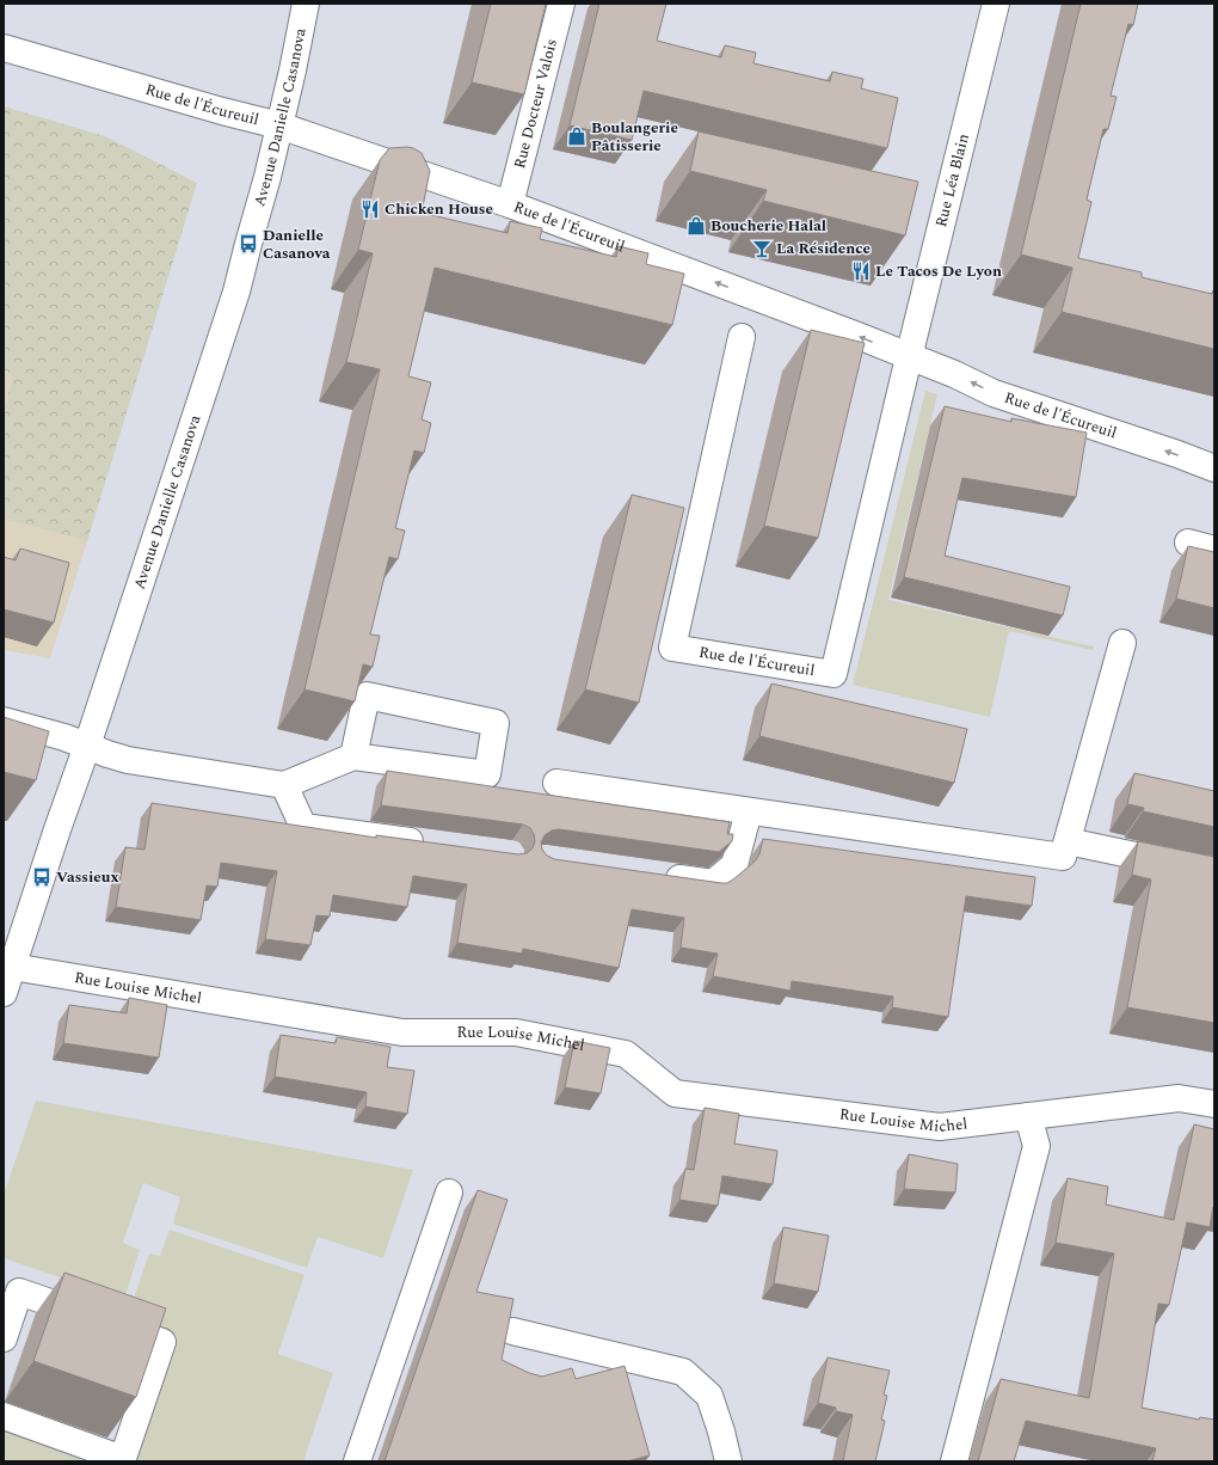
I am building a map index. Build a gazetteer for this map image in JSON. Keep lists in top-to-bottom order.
{
  "streets": {
    "street": [
      "Rue de l'Écureuil",
      "Rue Docteur Valois",
      "Avenue Danielle Casanova",
      "Rue Léa Blain",
      "Rue Louise Michel"
    ]
  },
  "crossings": [
    ["Rue de l'Écureuil", "Rue Docteur Valois"],
    ["Rue de l'Écureuil", "Avenue Danielle Casanova"],
    ["Rue de l'Écureuil", "Rue Léa Blain"],
    ["Avenue Danielle Casanova", "Rue Louise Michel"]
  ],
  "one_way": ["Rue de l'Écureuil"],
  "places": {
    "shop": ["Boulangerie Pâtisserie", "Boucherie Halal"],
    "restaurant": ["Chicken House", "Le Tacos De Lyon"],
    "bus stop": ["Danielle Casanova", "Vassieux"],
    "bar": ["La Résidence"]
  }
}
